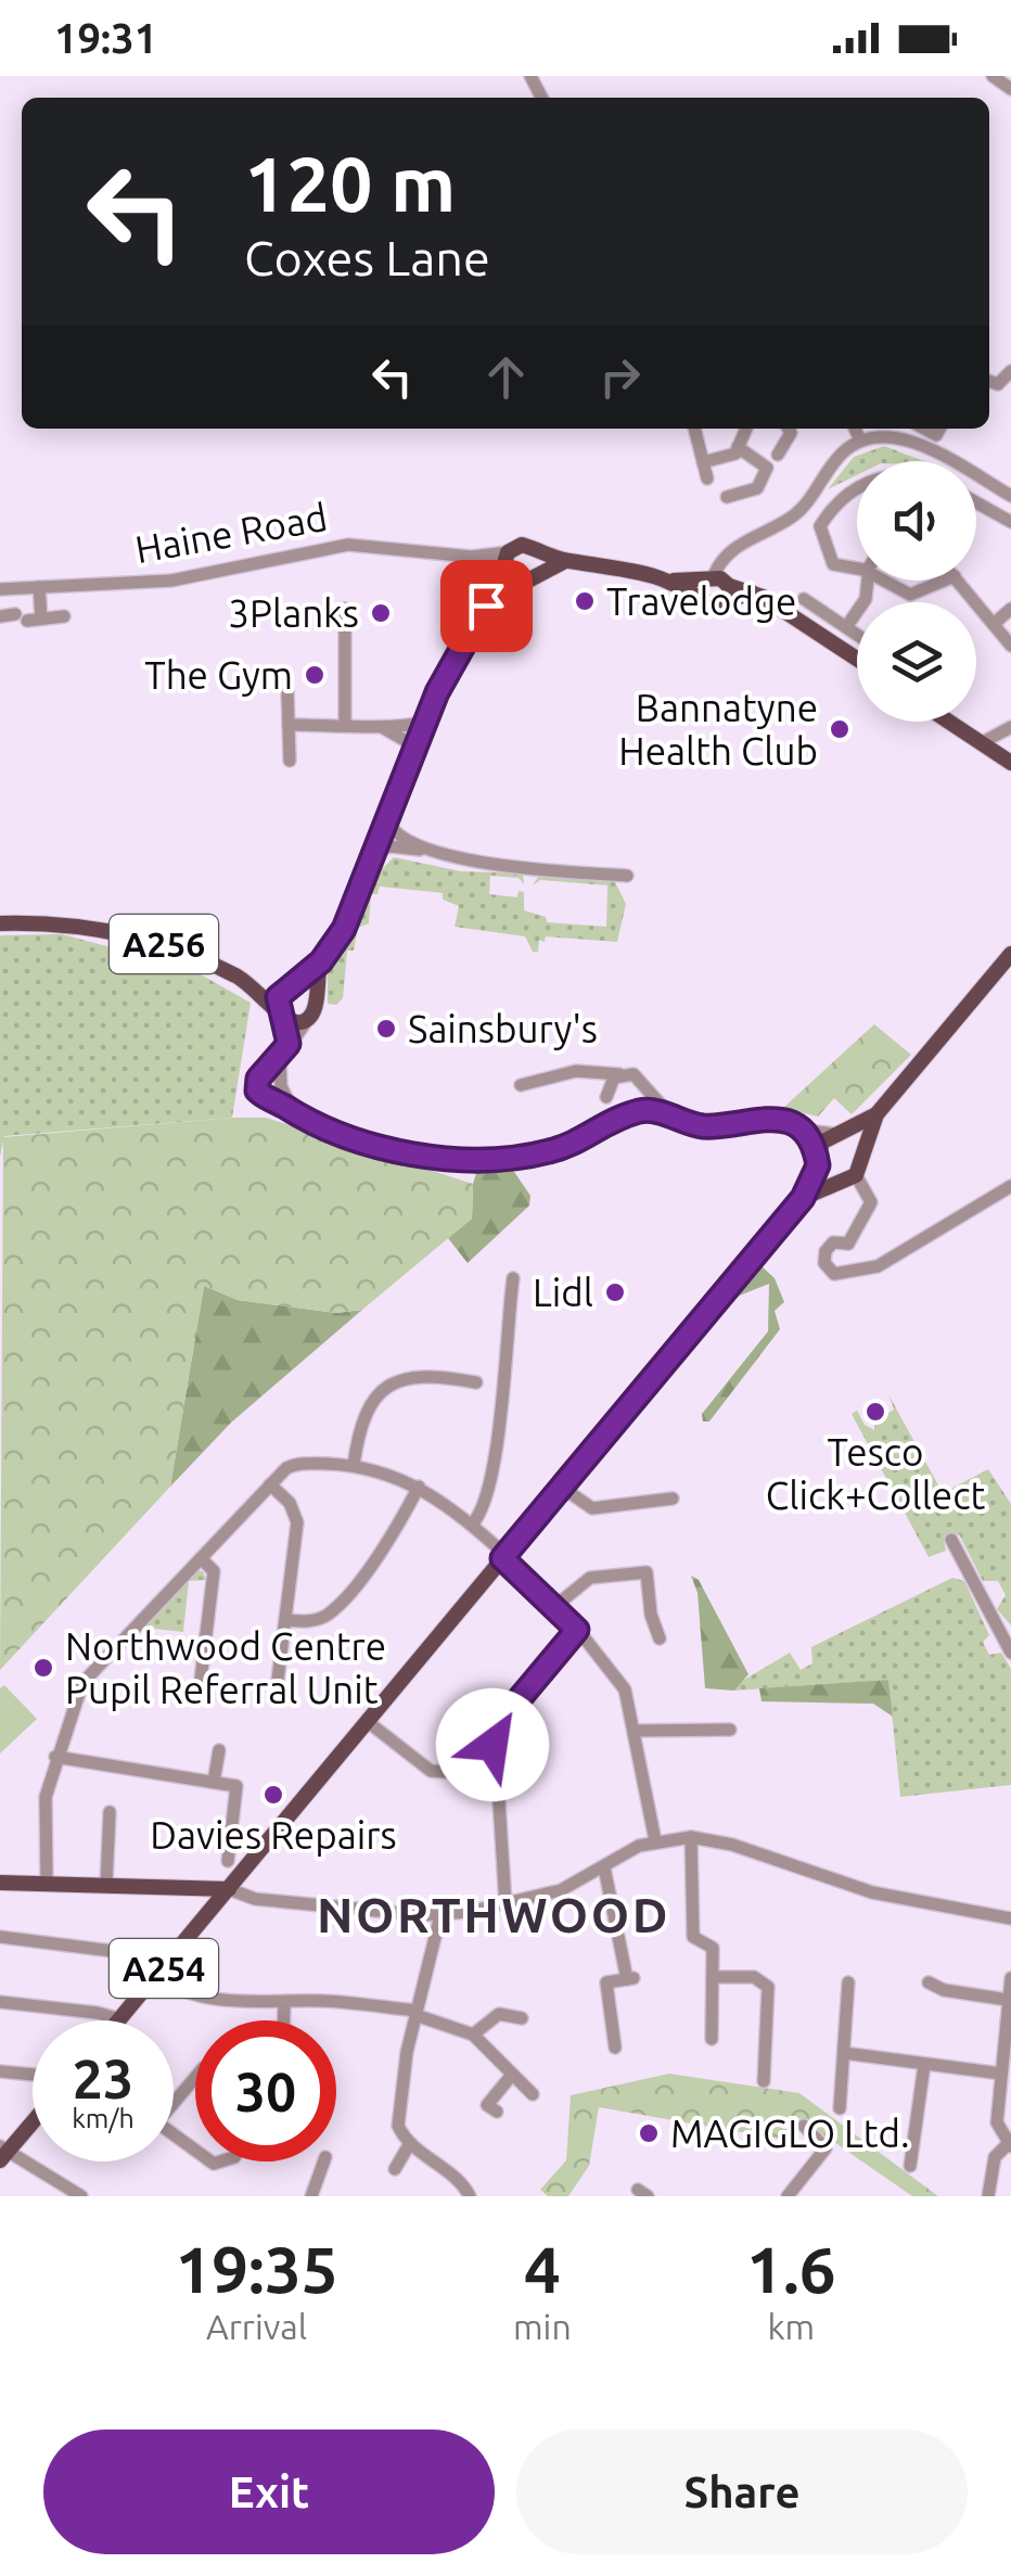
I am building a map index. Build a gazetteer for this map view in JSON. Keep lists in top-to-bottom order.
{
  "streets": {
    "main road": ["Haine Road", "A256", "A254"]
  },
  "districts": ["NORTHWOOD"],
  "places": [
    "Travelodge",
    "3Planks",
    "The Gym",
    "Bannatyne Health Club",
    "Sainsbury's",
    "Lidl",
    "Tesco Click+Collect",
    "Northwood Centre Pupil Referral Unit",
    "Davies Repairs",
    "MAGIGLO Ltd."
  ],
  "page": {
    "status": "19:31",
    "turn": ["120 m", "Coxes Lane"],
    "speed": "23 km/h",
    "limit": "30",
    "eta": [
      "19:35",
      "Arrival",
      "4",
      "min",
      "1.6",
      "km"
    ],
    "buttons": ["Exit", "Share"]
  }
}
